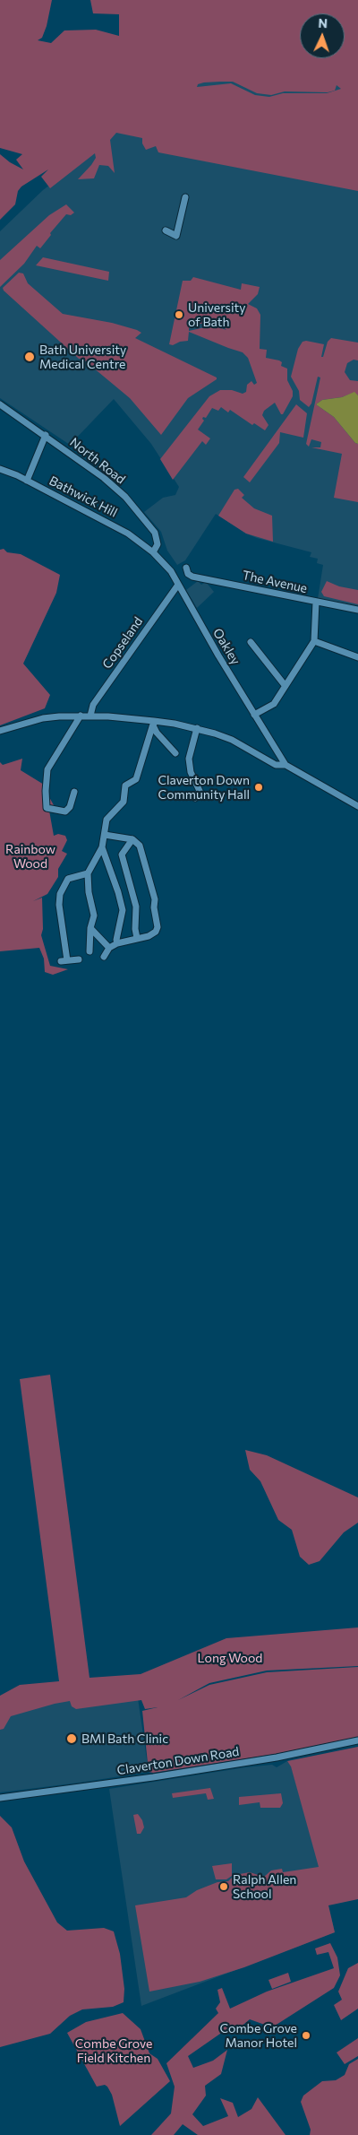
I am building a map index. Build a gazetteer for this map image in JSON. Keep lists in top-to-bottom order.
{
  "streets": {
    "street": [
      "North Road",
      "Bathwick Hill",
      "The Avenue",
      "Copseland",
      "Oakley",
      "Claverton Down Road"
    ]
  },
  "crossings": [
    ["North Road", "Bathwick Hill"],
    ["North Road", "Oakley"],
    ["Bathwick Hill", "Oakley"],
    ["Copseland", "Oakley"]
  ],
  "parks": ["Rainbow Wood", "Long Wood", "Combe Grove Field Kitchen"],
  "places": [
    "University of Bath",
    "Bath University Medical Centre",
    "Claverton Down Community Hall",
    "BMI Bath Clinic",
    "Ralph Allen School",
    "Combe Grove Manor Hotel"
  ],
  "north": "top"
}
